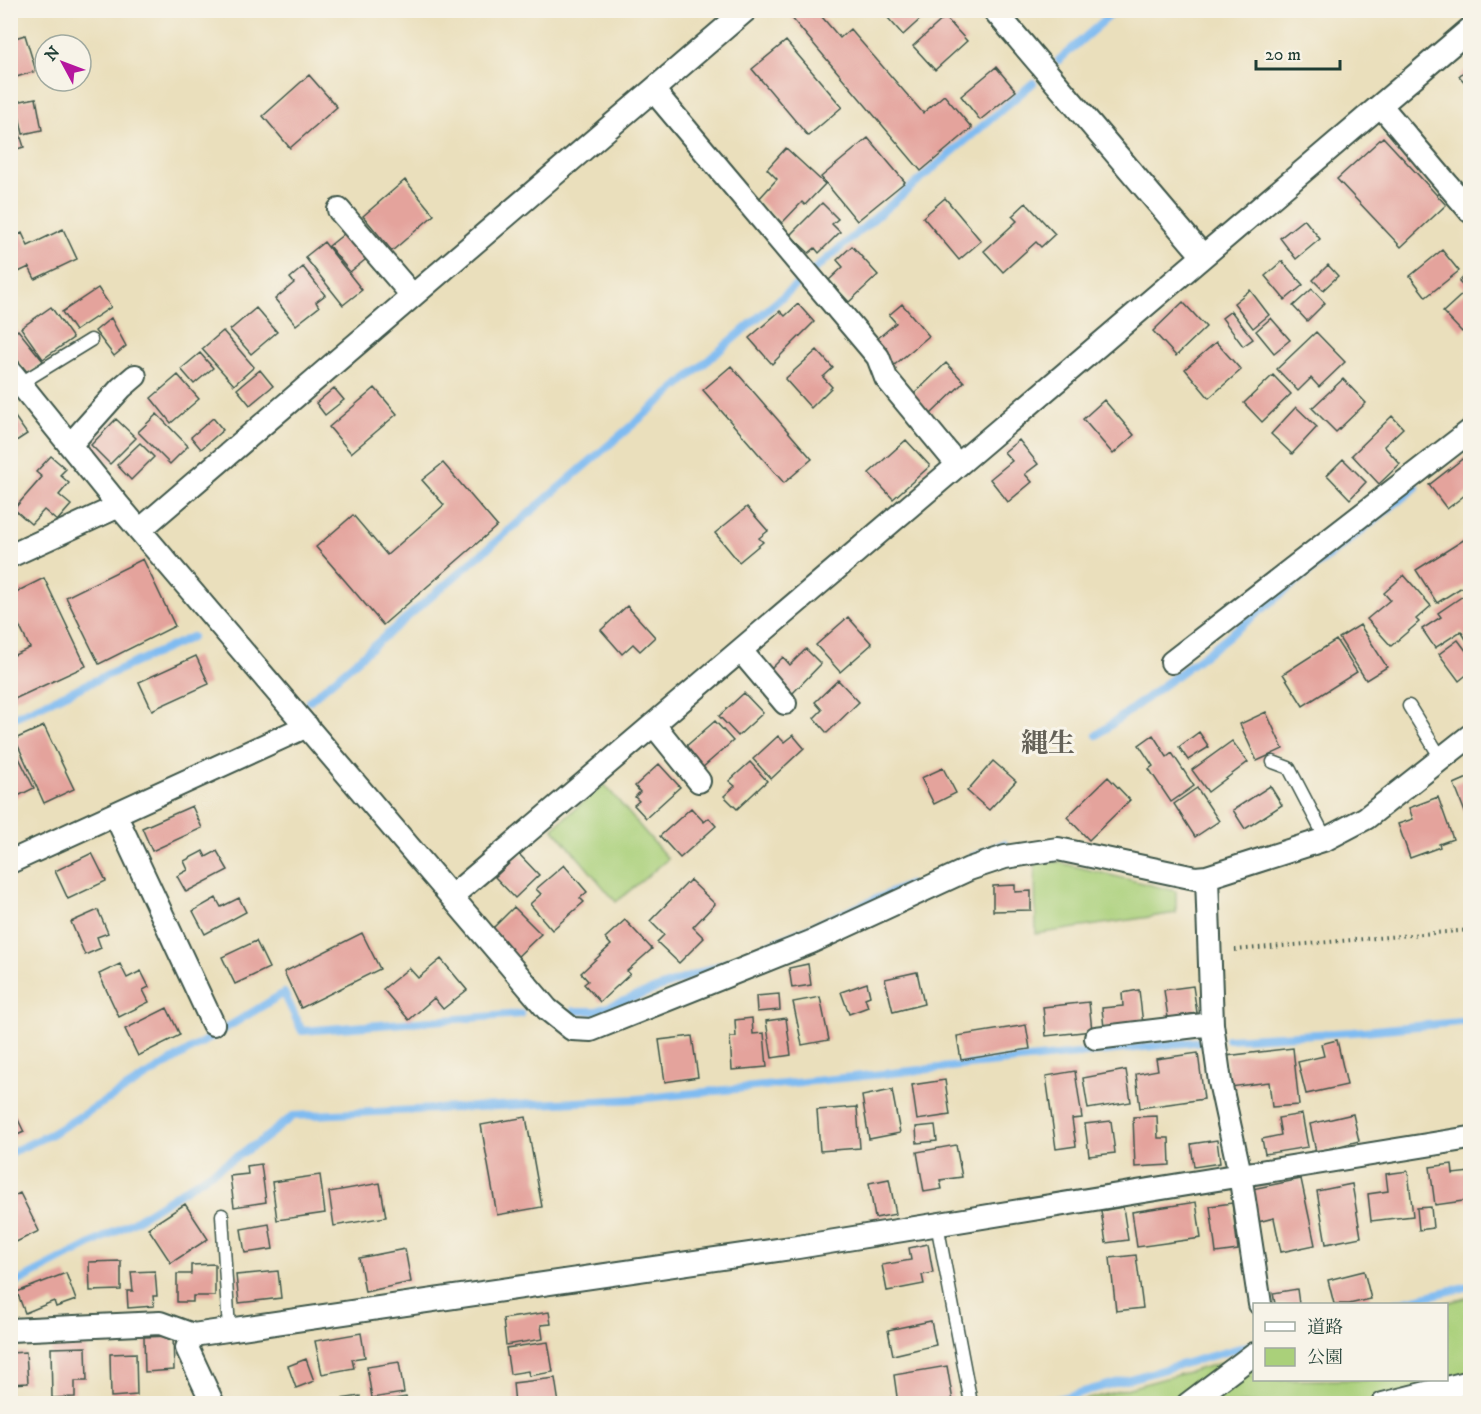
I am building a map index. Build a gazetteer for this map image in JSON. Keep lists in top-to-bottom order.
{
  "districts": ["縄生"],
  "legend": ["道路", "公園"],
  "scale_bar": "20 m",
  "north": "top left"
}
